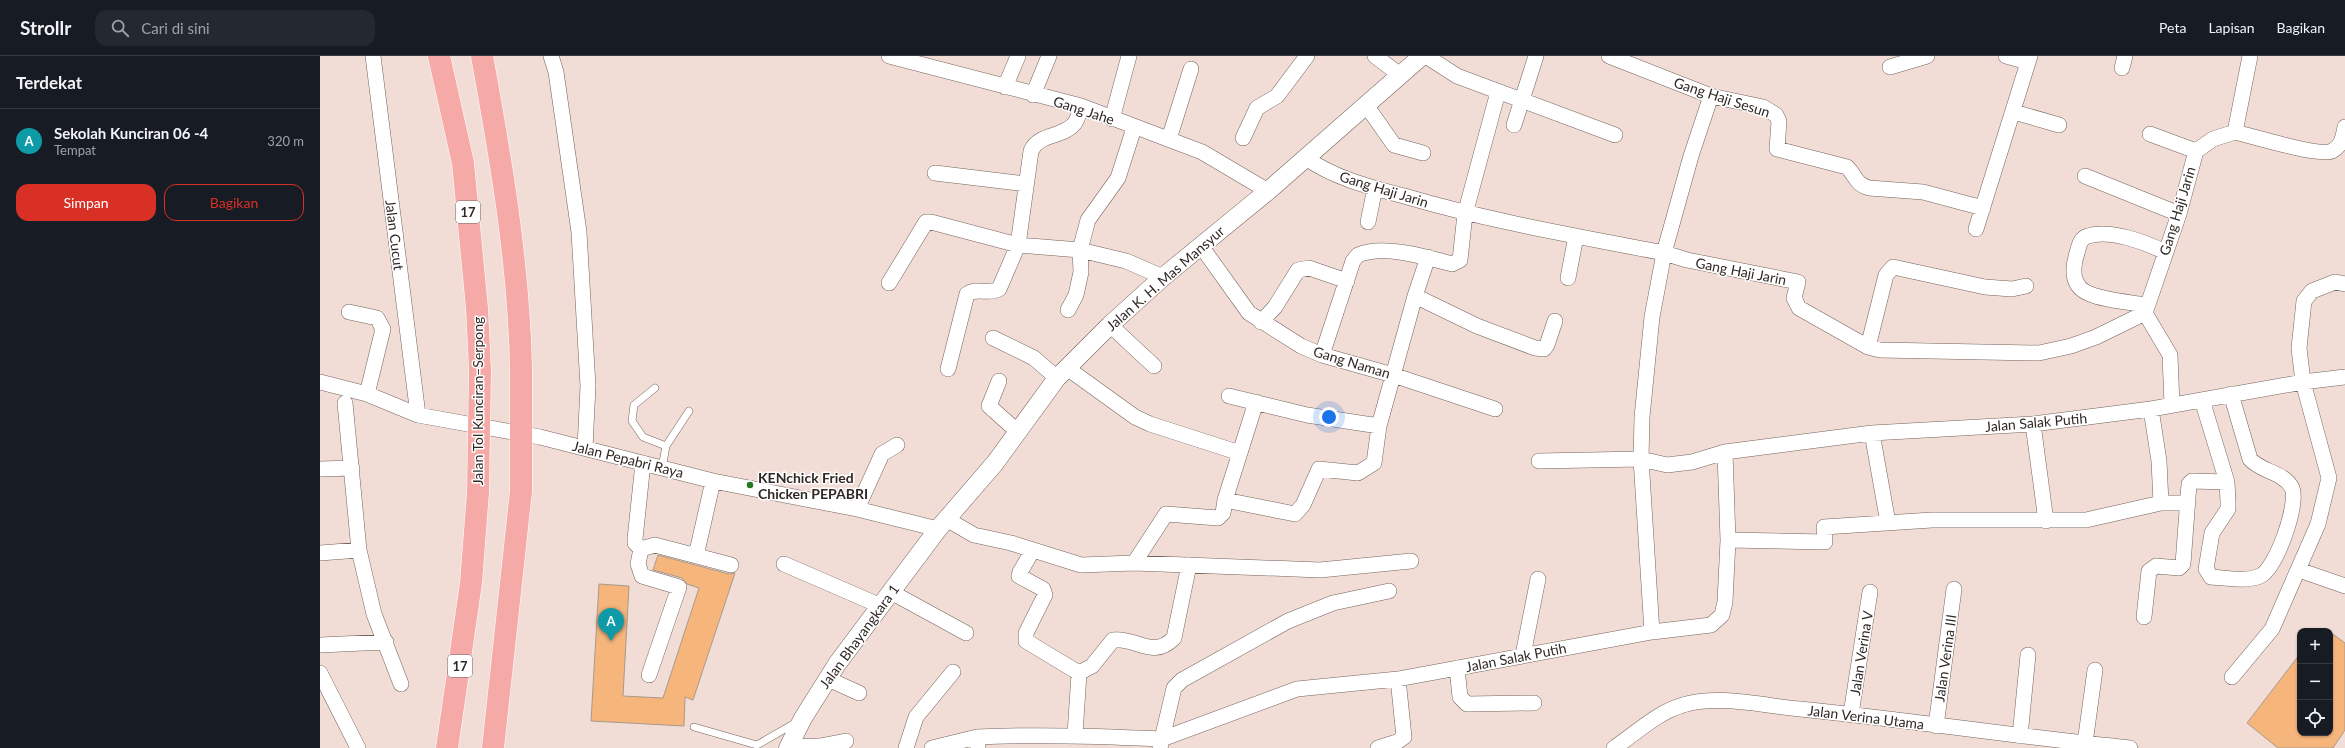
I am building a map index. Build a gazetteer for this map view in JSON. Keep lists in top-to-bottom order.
{
  "streets": {
    "highway": ["17", "Jalan Tol Kunciran–Serpong"],
    "street": [
      "Gang Haji Sesun",
      "Gang Jahe",
      "Gang Haji Jarin",
      "Jalan Cucut",
      "Jalan K. H. Mas Mansyur",
      "Gang Naman",
      "Jalan Salak Putih",
      "Jalan Pepabri Raya",
      "Jalan Bhayangkara 1",
      "Jalan Verina V",
      "Jalan Verina III",
      "Jalan Verina Utama"
    ]
  },
  "crossings": [
    ["Gang Jahe", "Jalan K. H. Mas Mansyur"],
    ["Gang Haji Jarin", "Jalan K. H. Mas Mansyur"],
    ["Jalan Cucut", "Jalan Pepabri Raya"],
    ["Jalan K. H. Mas Mansyur", "Gang Naman"],
    ["Jalan K. H. Mas Mansyur", "Jalan Pepabri Raya"],
    ["Jalan K. H. Mas Mansyur", "Jalan Bhayangkara 1"],
    ["Jalan Pepabri Raya", "Jalan Bhayangkara 1"],
    ["Jalan Verina V", "Jalan Verina Utama"],
    ["Jalan Verina III", "Jalan Verina Utama"]
  ],
  "places": ["KENchick Fried Chicken PEPABRI"],
  "page": {
    "header": "Strollr",
    "search": "Cari di sini",
    "nav": ["Peta", "Lapisan", "Bagikan"],
    "heading": "Terdekat",
    "list": [
      {
        "mark": "A",
        "name": "Sekolah Kunciran 06 -4",
        "note": "Tempat",
        "value": "320 m"
      }
    ],
    "buttons": ["Simpan", "Bagikan"],
    "pins": "A",
    "map_buttons": ["+", "−"]
  }
}
